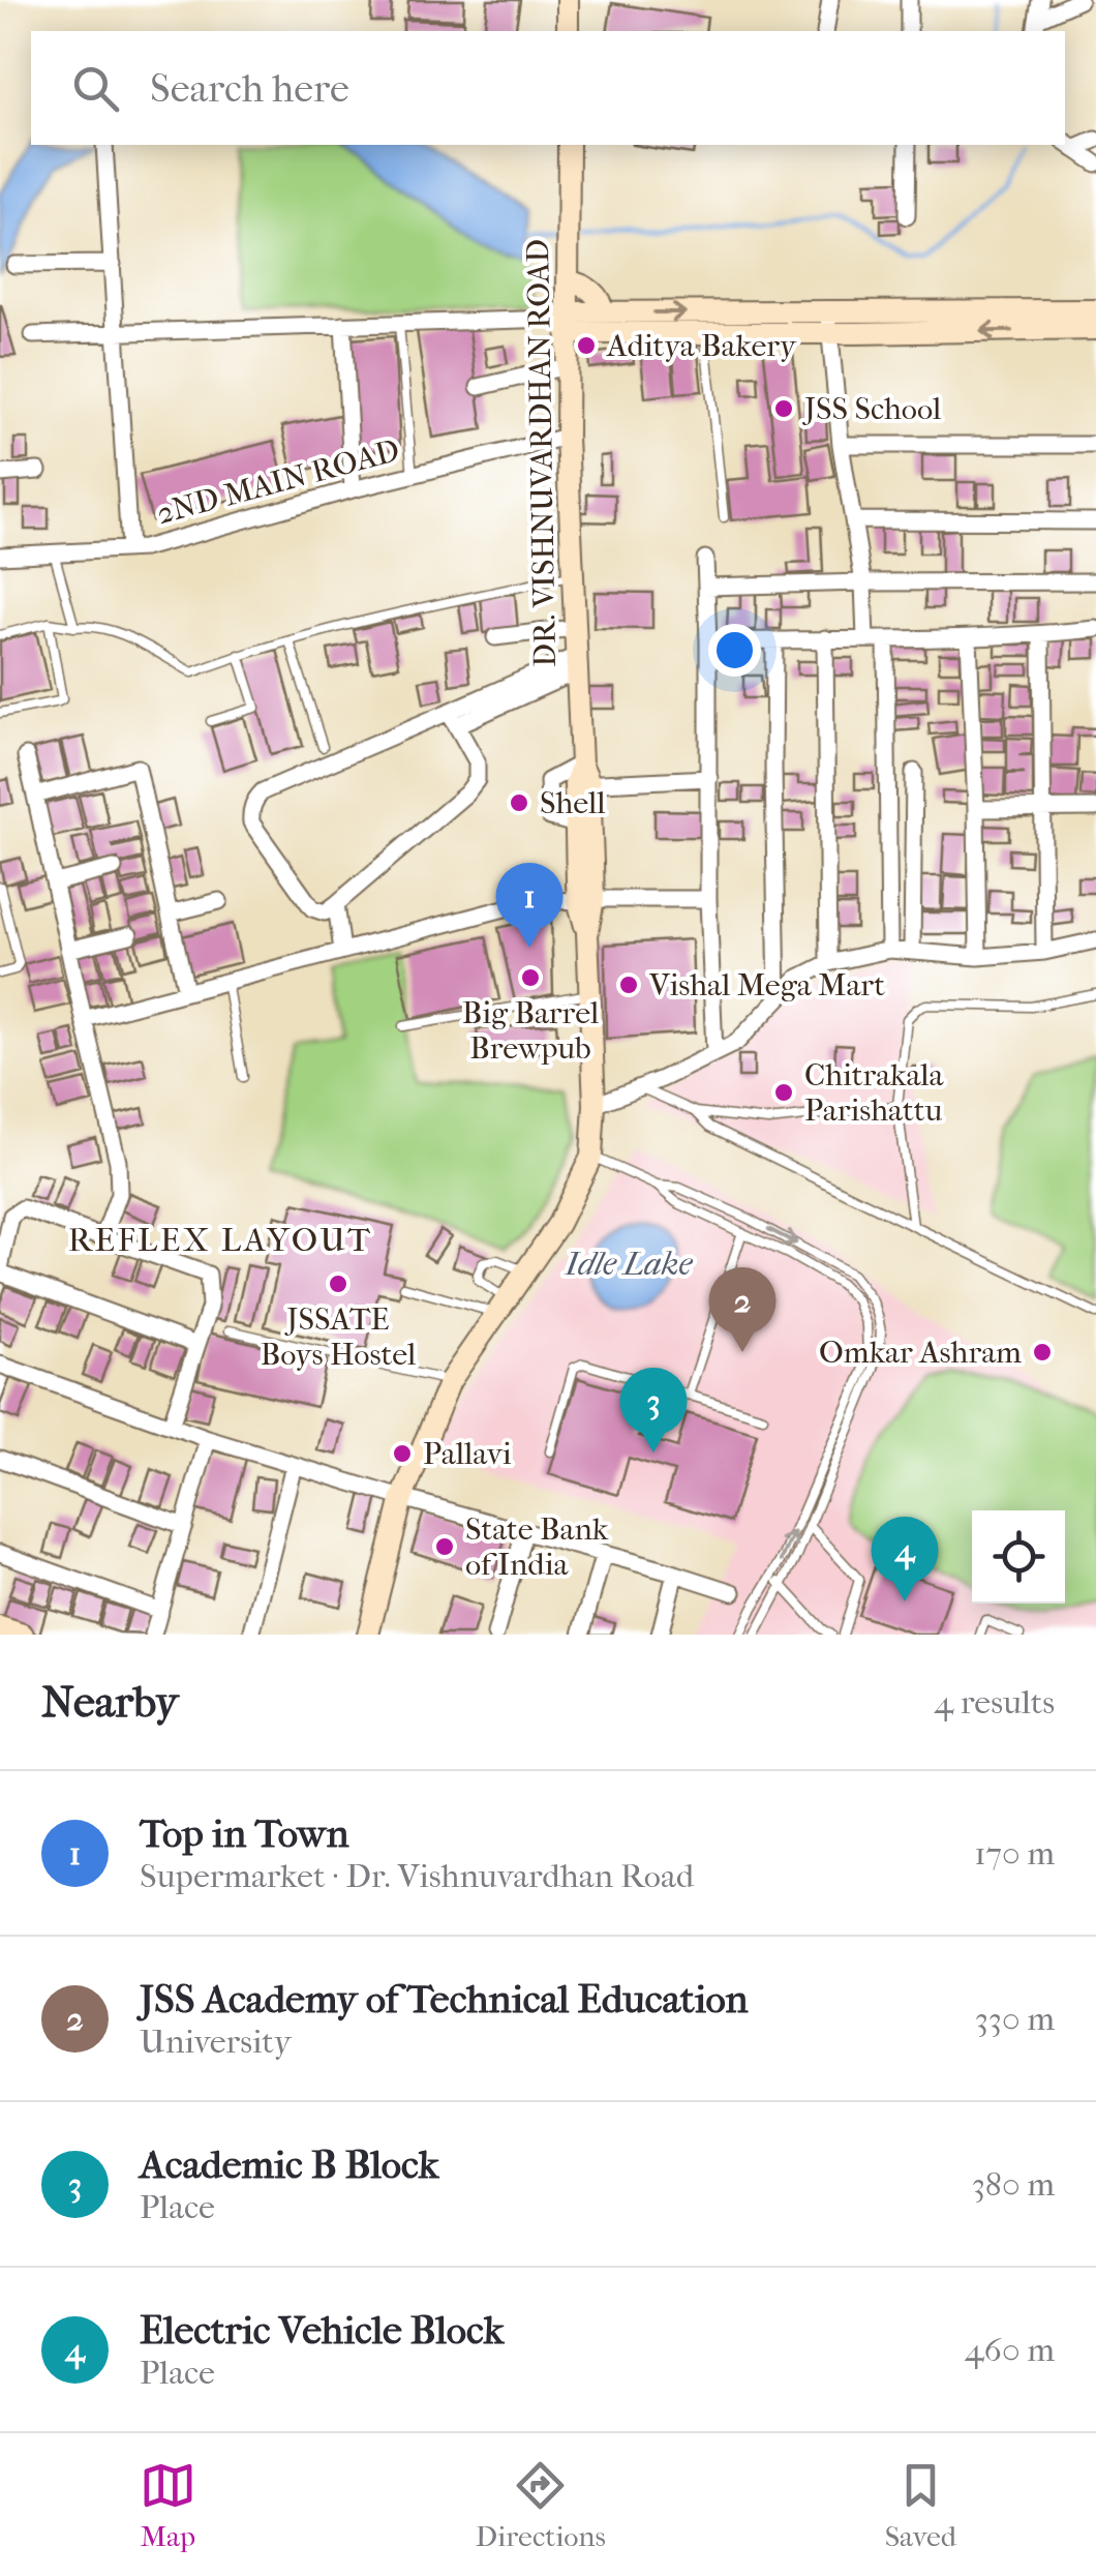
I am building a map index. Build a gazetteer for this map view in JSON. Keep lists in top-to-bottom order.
{
  "streets": {
    "main road": ["DR. VISHNUVARDHAN ROAD"],
    "street": ["2ND MAIN ROAD"]
  },
  "crossings": [
    ["DR. VISHNUVARDHAN ROAD", "2ND MAIN ROAD"]
  ],
  "districts": ["REFLEX LAYOUT"],
  "water": ["Idle Lake"],
  "places": [
    "Aditya Bakery",
    "JSS School",
    "Shell",
    "Big Barrel Brewpub",
    "Vishal Mega Mart",
    "Chitrakala Parishattu",
    "JSSATE Boys Hostel",
    "Omkar Ashram",
    "Pallavi",
    "State Bank of India"
  ],
  "page": {
    "search": "Search here",
    "pins": [
      "1",
      "2",
      "3",
      "4"
    ],
    "heading": ["Nearby", "4 results"],
    "list": [
      {
        "mark": "1",
        "name": "Top in Town",
        "note": "Supermarket · Dr. Vishnuvardhan Road",
        "value": "170 m"
      },
      {
        "mark": "2",
        "name": "JSS Academy of Technical Education",
        "note": "University",
        "value": "330 m"
      },
      {
        "mark": "3",
        "name": "Academic B Block",
        "note": "Place",
        "value": "380 m"
      },
      {
        "mark": "4",
        "name": "Electric Vehicle Block",
        "note": "Place",
        "value": "460 m"
      }
    ],
    "nav": ["Map", "Directions", "Saved"]
  }
}
